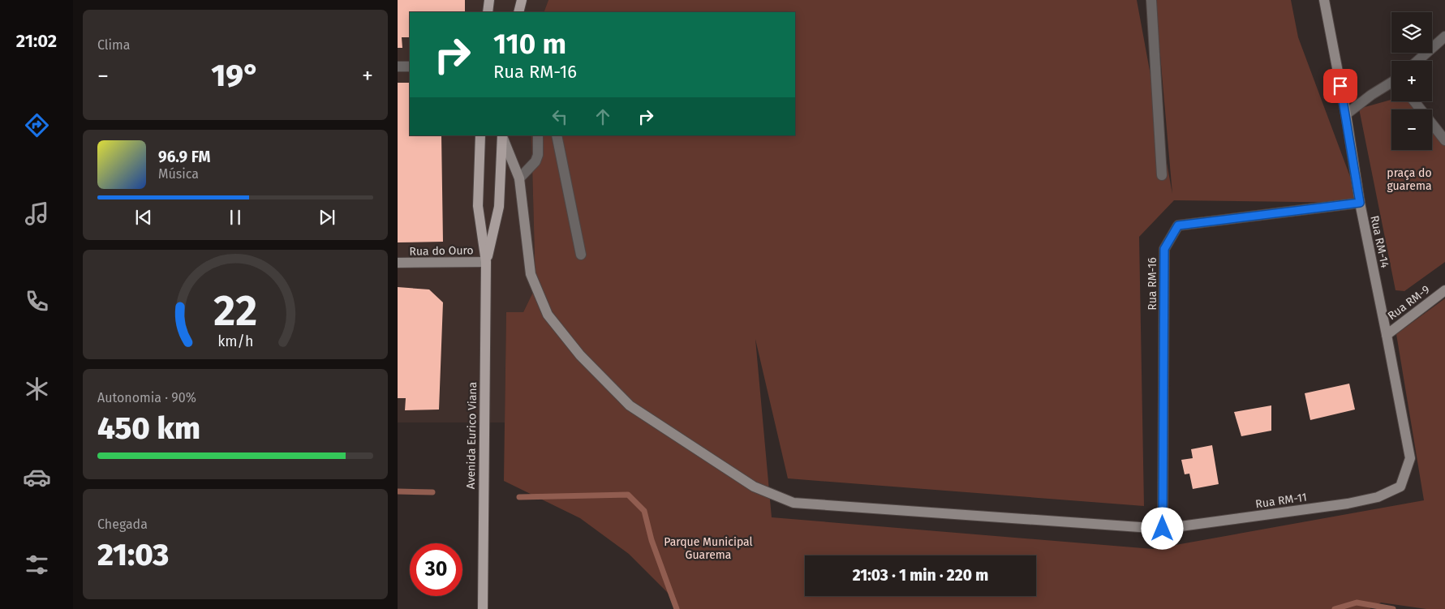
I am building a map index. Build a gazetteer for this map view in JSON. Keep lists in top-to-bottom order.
{
  "streets": {
    "main road": ["Avenida Eurico Viana"],
    "street": [
      "Rua RM-14",
      "Rua do Ouro",
      "Rua RM-16",
      "Rua RM-9",
      "Rua RM-11"
    ]
  },
  "crossings": [
    ["Rua RM-14", "Rua RM-16"],
    ["Rua RM-14", "Rua RM-9"],
    ["Rua RM-14", "Rua RM-11"],
    ["Rua do Ouro", "Avenida Eurico Viana"],
    ["Rua RM-16", "Rua RM-11"],
    ["Avenida Eurico Viana", "Rua RM-11"]
  ],
  "parks": ["praça do guarema", "Parque Municipal Guarema"],
  "page": {
    "tabs": "21:02",
    "tile": [
      "Clima",
      ["Autonomia · 90%", "450 km"],
      ["Chegada", "21:03"]
    ],
    "map_buttons": ["+", "−"],
    "turn": ["110 m", "Rua RM-16"],
    "heat": ["−", "19°", "+"],
    "song": ["96.9 FM", "Música"],
    "limit": "30",
    "trip": "21:03 · 1 min · 220 m",
    "gauge": ["22", "km/h"]
  }
}
